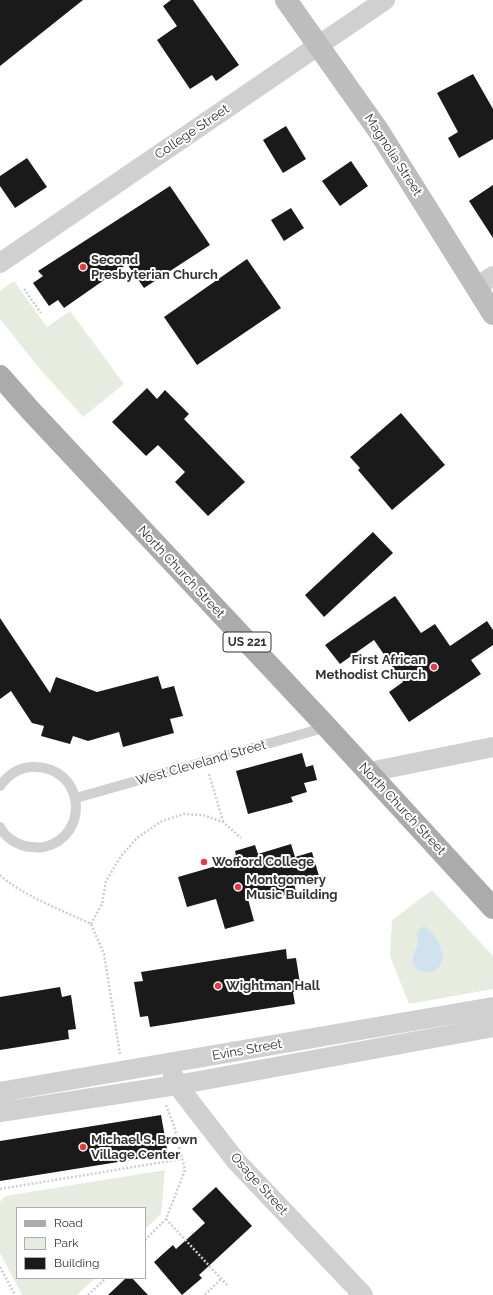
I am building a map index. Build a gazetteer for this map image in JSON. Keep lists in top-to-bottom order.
{
  "streets": {
    "main road": ["North Church Street", "US 221"],
    "street": [
      "College Street",
      "Magnolia Street",
      "Evins Street",
      "Osage Street"
    ],
    "lane": ["West Cleveland Street"]
  },
  "crossings": [
    ["College Street", "Magnolia Street"],
    ["North Church Street", "West Cleveland Street"],
    ["Evins Street", "Osage Street"]
  ],
  "places": [
    "Second Presbyterian Church",
    "First African Methodist Church",
    "Wofford College",
    "Montgomery Music Building",
    "Wightman Hall",
    "Michael S. Brown Village Center"
  ],
  "legend": ["Road", "Park", "Building"]
}
